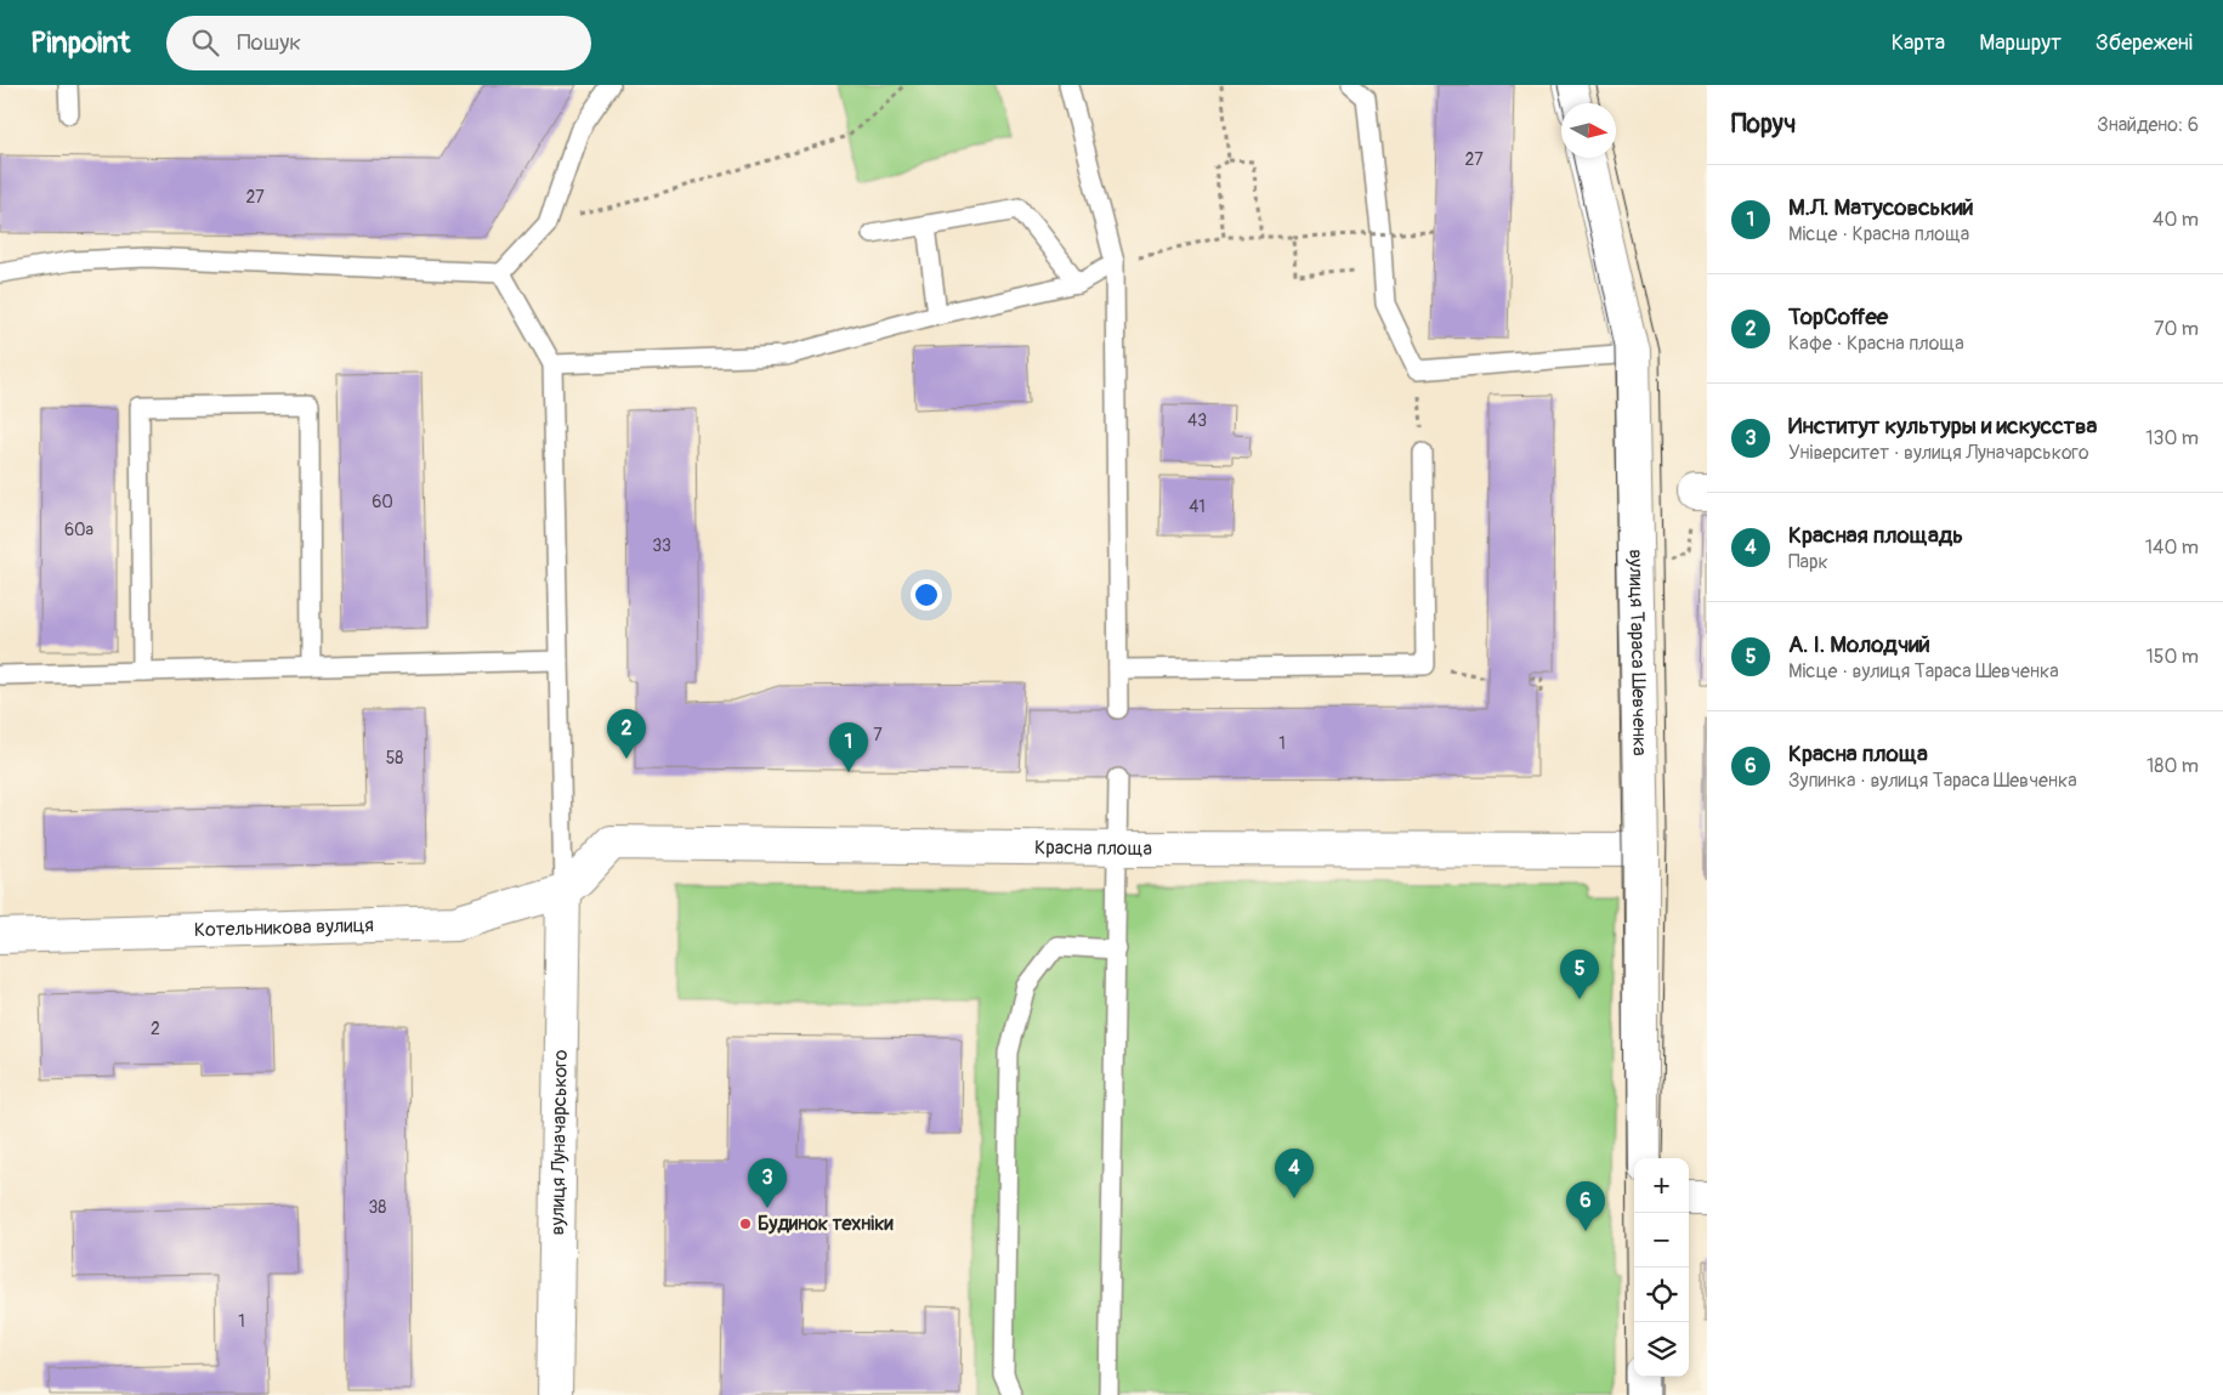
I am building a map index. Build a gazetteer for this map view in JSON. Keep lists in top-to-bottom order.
{
  "streets": {
    "street": [
      "вулиця Тараса Шевченка",
      "Красна площа",
      "Котельникова вулиця",
      "вулиця Луначарського"
    ]
  },
  "crossings": [
    ["вулиця Тараса Шевченка", "Красна площа"],
    ["Красна площа", "Котельникова вулиця"],
    ["Красна площа", "вулиця Луначарського"],
    ["Котельникова вулиця", "вулиця Луначарського"]
  ],
  "places": ["Будинок техніки"],
  "house_numbers": [
    "27",
    "27",
    "43",
    "60",
    "41",
    "60а",
    "33",
    "7",
    "1",
    "58",
    "2",
    "38",
    "1"
  ],
  "north": "right",
  "page": {
    "header": "Pinpoint",
    "search": "Пошук",
    "nav": ["Карта", "Маршрут", "Збережені"],
    "heading": ["Поруч", "Знайдено: 6"],
    "list": [
      {
        "mark": "1",
        "name": "М.Л. Матусовський",
        "note": "Місце · Красна площа",
        "value": "40 m"
      },
      {
        "mark": "2",
        "name": "TopCoffee",
        "note": "Кафе · Красна площа",
        "value": "70 m"
      },
      {
        "mark": "3",
        "name": "Институт культуры и искусства",
        "note": "Університет · вулиця Луначарського",
        "value": "130 m"
      },
      {
        "mark": "4",
        "name": "Красная площадь",
        "note": "Парк",
        "value": "140 m"
      },
      {
        "mark": "5",
        "name": "А. І. Молодчий",
        "note": "Місце · вулиця Тараса Шевченка",
        "value": "150 m"
      },
      {
        "mark": "6",
        "name": "Красна площа",
        "note": "Зупинка · вулиця Тараса Шевченка",
        "value": "180 m"
      }
    ],
    "pins": [
      "2",
      "1",
      "5",
      "4",
      "3",
      "6"
    ],
    "map_buttons": ["+", "−"]
  }
}
